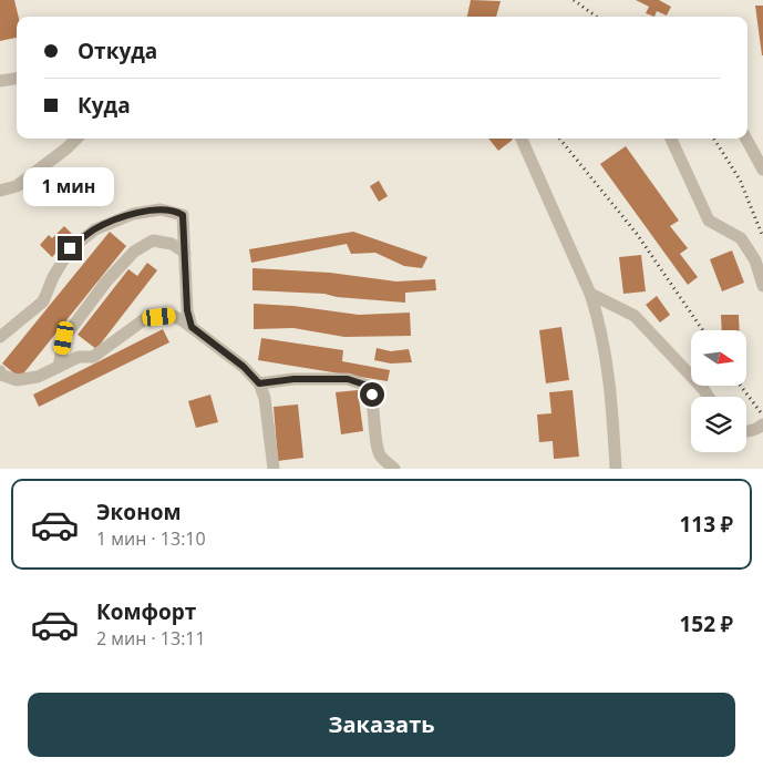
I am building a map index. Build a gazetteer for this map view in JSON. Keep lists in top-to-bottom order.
{
  "north": "right",
  "page": {
    "banner": ["Откуда", "Куда"],
    "bubble": "1 мин",
    "list": [
      {
        "name": "Эконом",
        "note": "1 мин · 13:10",
        "value": "113 ₽"
      },
      {
        "name": "Комфорт",
        "note": "2 мин · 13:11",
        "value": "152 ₽"
      }
    ],
    "buttons": "Заказать"
  }
}
